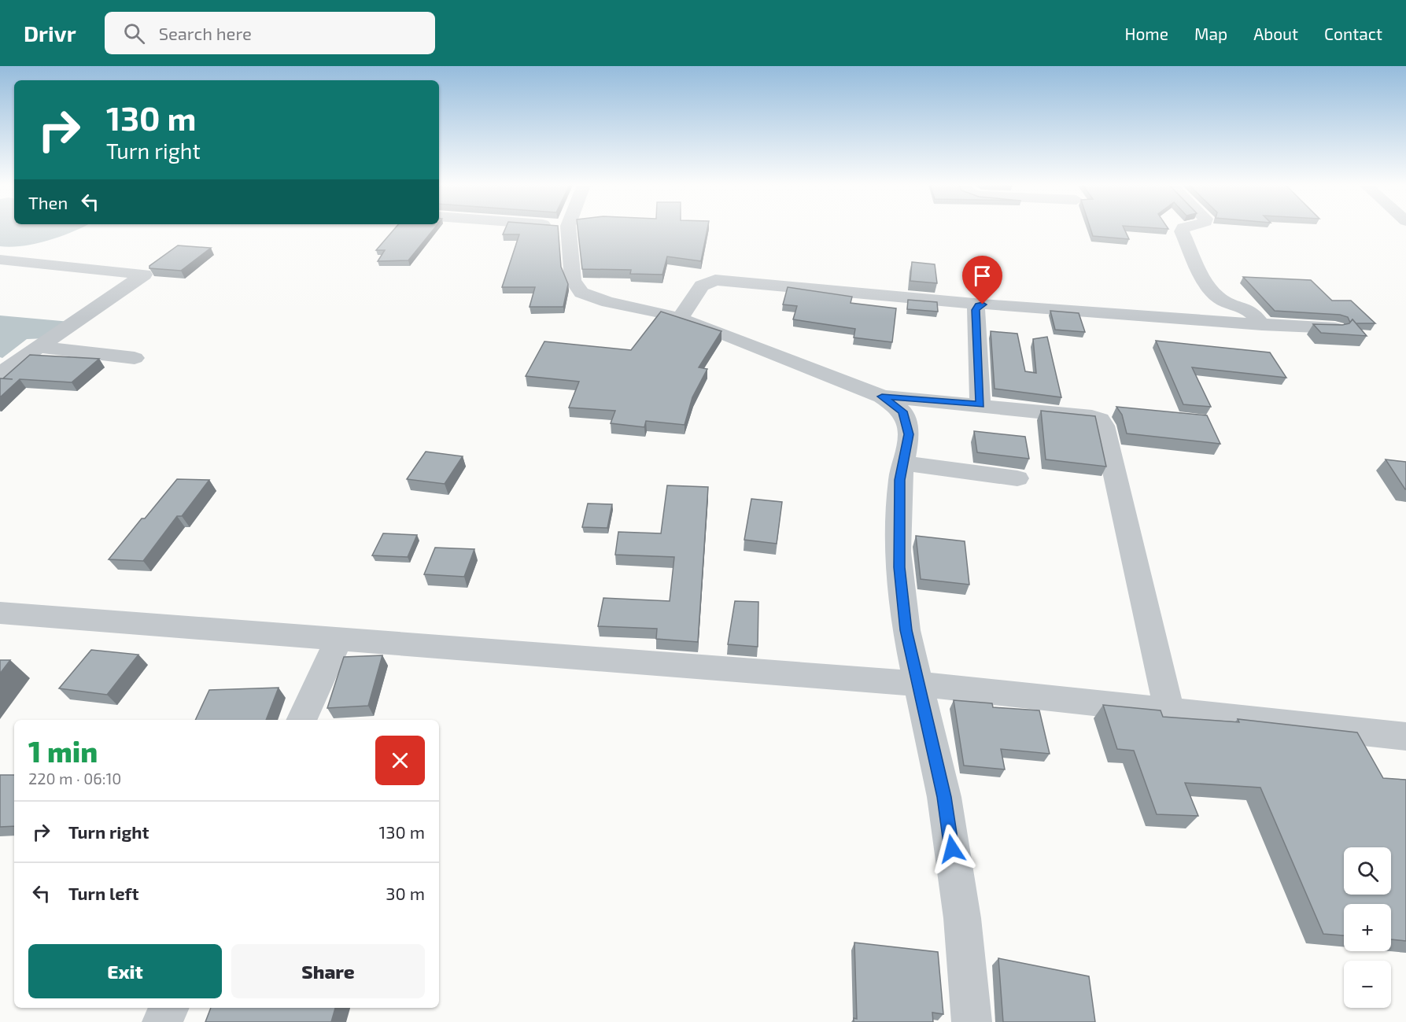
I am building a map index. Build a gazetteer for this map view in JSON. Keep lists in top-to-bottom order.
{
  "page": {
    "header": "Drivr",
    "search": "Search here",
    "nav": [
      "Home",
      "Map",
      "About",
      "Contact"
    ],
    "turn": ["130 m", "Turn right"],
    "then": "Then",
    "heading": ["1 min", "220 m · 06:10"],
    "list": [
      {
        "name": "Turn right",
        "value": "130 m"
      },
      {
        "name": "Turn left",
        "value": "30 m"
      }
    ],
    "map_buttons": ["+", "−"],
    "buttons": ["Exit", "Share"]
  }
}
